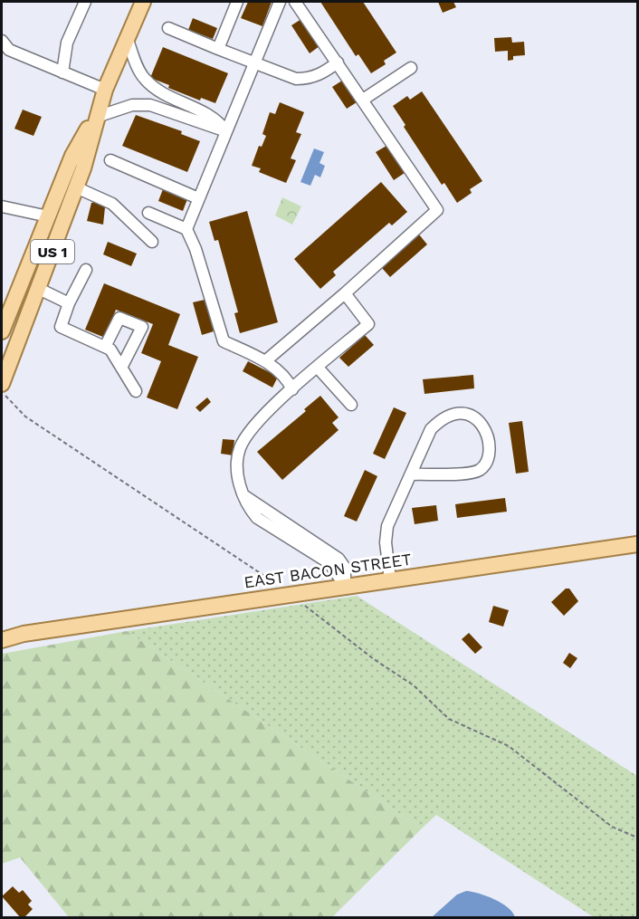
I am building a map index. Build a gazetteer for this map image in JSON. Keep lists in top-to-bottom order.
{
  "streets": {
    "main road": ["US 1", "EAST BACON STREET"]
  }
}
